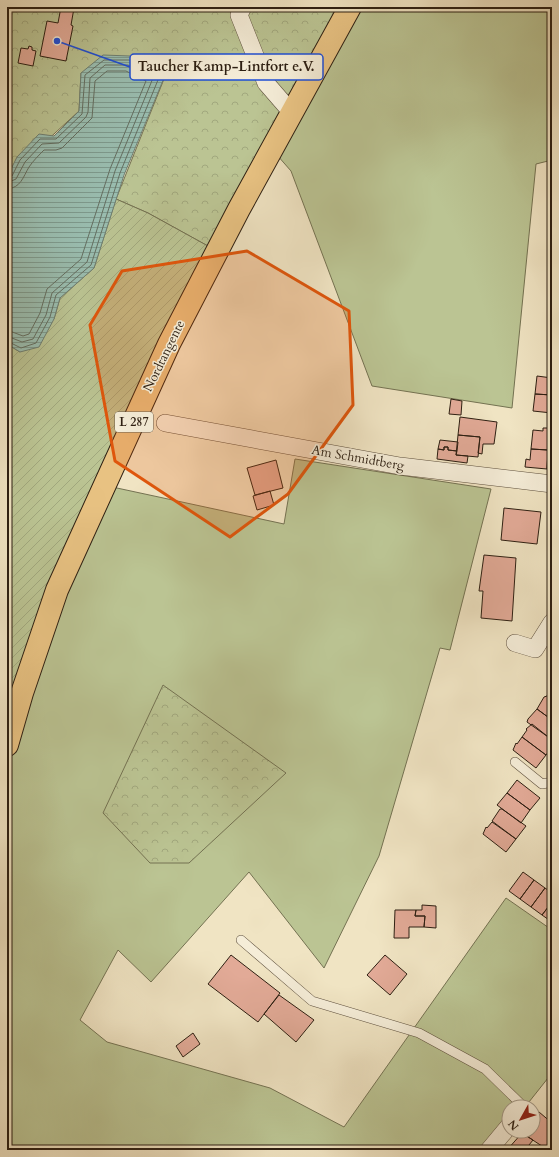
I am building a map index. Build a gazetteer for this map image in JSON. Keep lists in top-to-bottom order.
{
  "streets": {
    "main road": ["Nordtangente", "L 287"],
    "street": ["Am Schmidtberg"]
  },
  "places": ["Taucher Kamp-Lintfort e.V."],
  "north": "bottom left"
}
